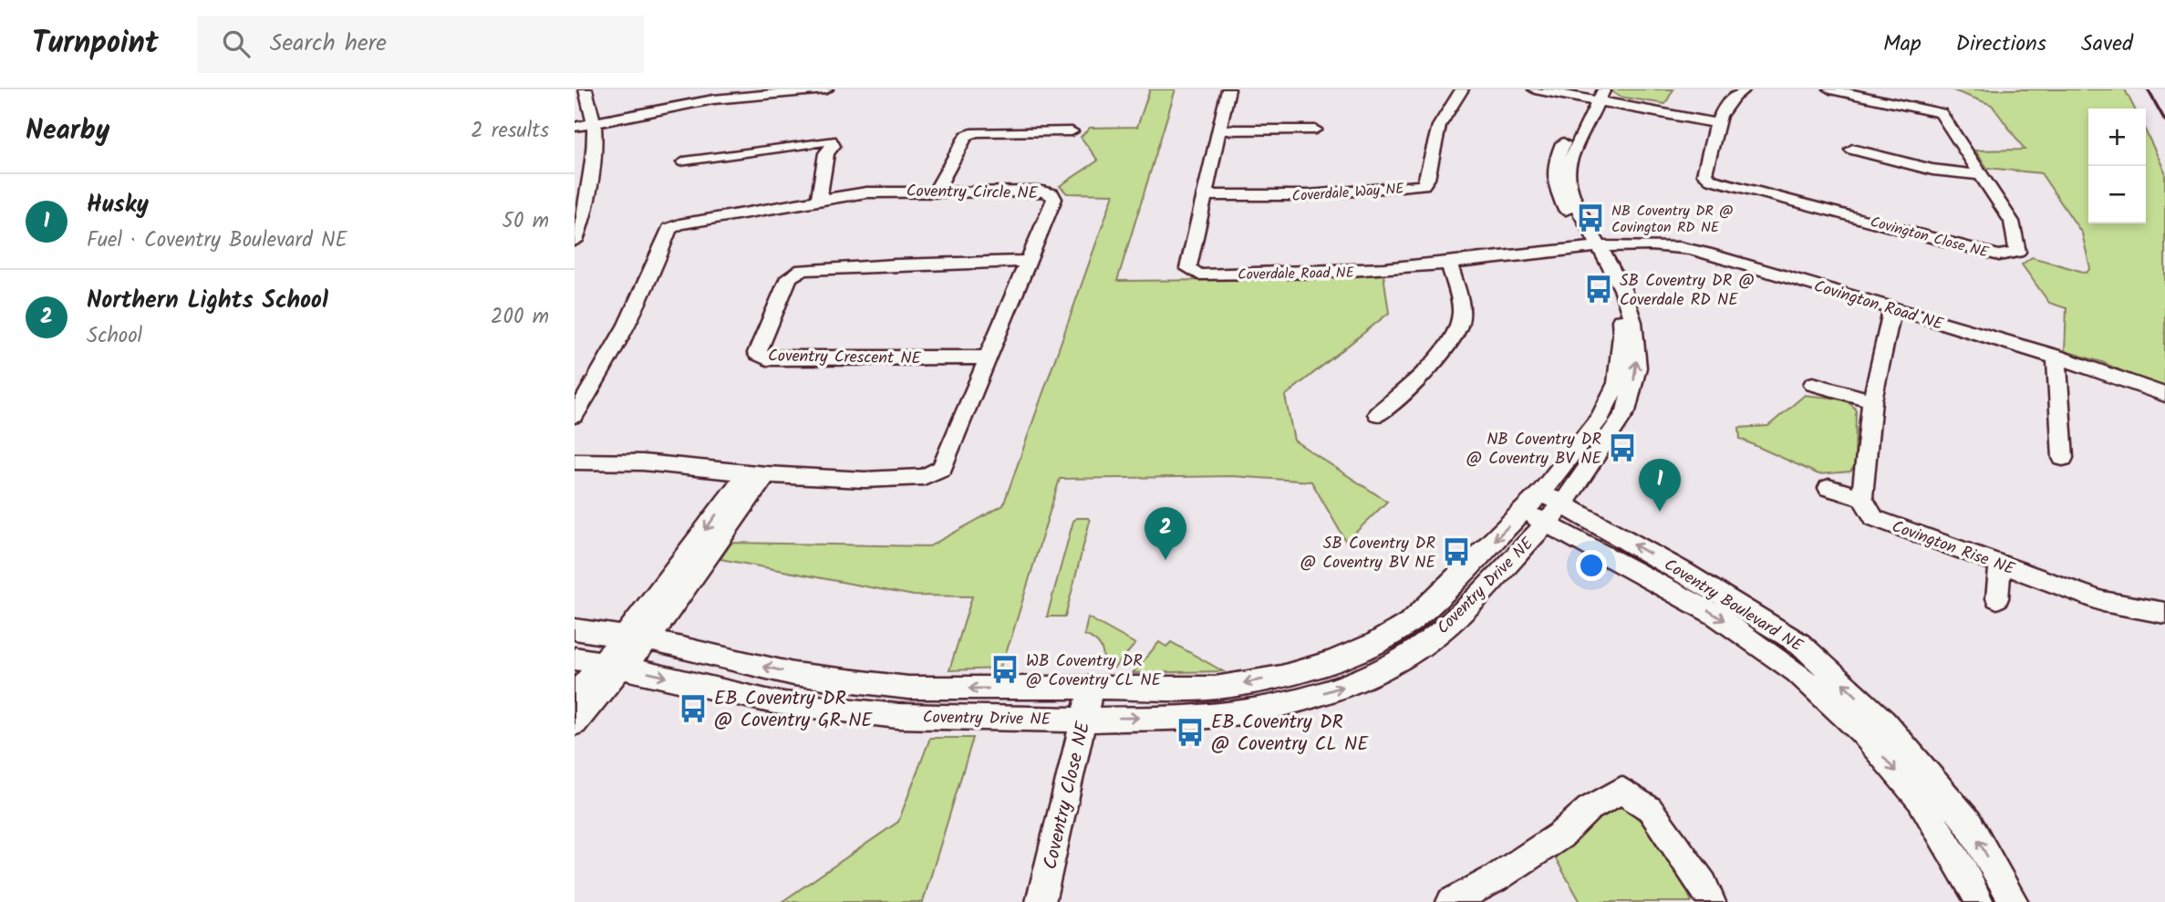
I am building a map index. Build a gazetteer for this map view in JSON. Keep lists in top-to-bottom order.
{
  "streets": {
    "street": [
      "Coventry Circle NE",
      "Coverdale Way NE",
      "Covington Close NE",
      "Coverdale Road NE",
      "Covington Road NE",
      "Coventry Crescent NE",
      "Covington Rise NE",
      "Coventry Drive NE",
      "Coventry Boulevard NE",
      "Coventry Close NE"
    ]
  },
  "crossings": [
    ["Coventry Circle NE", "Coventry Crescent NE"],
    ["Coverdale Way NE", "Coverdale Road NE"],
    ["Coverdale Road NE", "Covington Road NE"],
    ["Coverdale Road NE", "Coventry Drive NE"],
    ["Covington Road NE", "Coventry Drive NE"],
    ["Coventry Drive NE", "Coventry Boulevard NE"],
    ["Coventry Drive NE", "Coventry Close NE"]
  ],
  "places": {
    "bus stop": [
      "NB Coventry DR @ Covington RD NE",
      "SB Coventry DR @ Coverdale RD NE",
      "NB Coventry DR @ Coventry BV NE",
      "SB Coventry DR @ Coventry BV NE",
      "WB Coventry DR @ Coventry CL NE",
      "EB Coventry DR @ Coventry GR NE",
      "EB Coventry DR @ Coventry CL NE"
    ]
  },
  "page": {
    "header": "Turnpoint",
    "search": "Search here",
    "nav": ["Map", "Directions", "Saved"],
    "heading": ["Nearby", "2 results"],
    "map_buttons": ["+", "−"],
    "list": [
      {
        "mark": "1",
        "name": "Husky",
        "note": "Fuel · Coventry Boulevard NE",
        "value": "50 m"
      },
      {
        "mark": "2",
        "name": "Northern Lights School",
        "note": "School",
        "value": "200 m"
      }
    ],
    "pins": ["1", "2"]
  }
}
